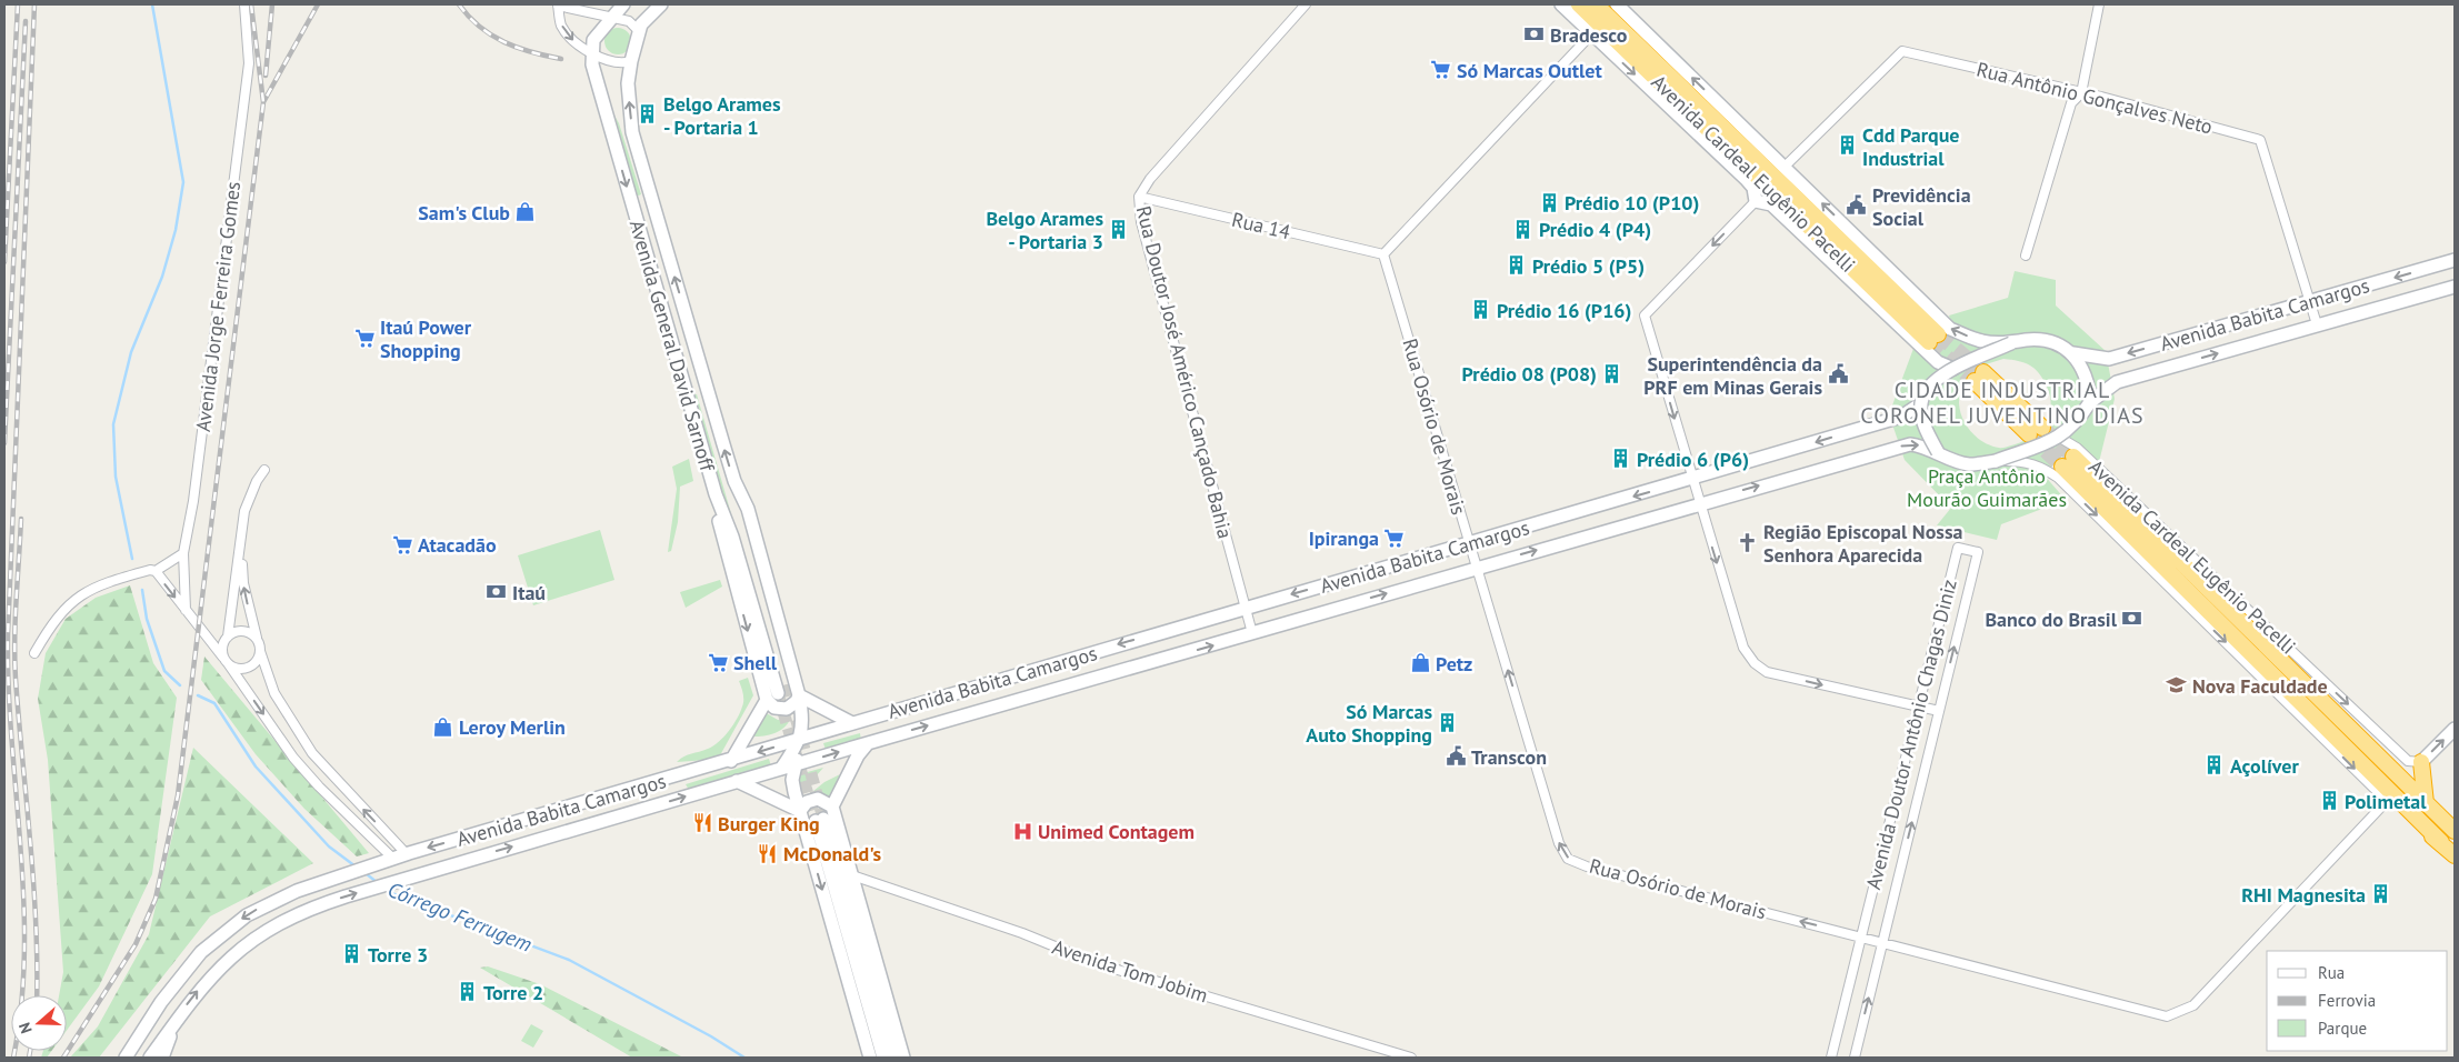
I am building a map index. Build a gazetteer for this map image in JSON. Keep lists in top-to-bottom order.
{
  "streets": {
    "highway": ["Avenida Cardeal Eugênio Pacelli"],
    "main road": ["Avenida Babita Camargos", "Avenida General David Sarnoff"],
    "street": [
      "Rua Antônio Gonçalves Neto",
      "Rua 14",
      "Avenida Jorge Ferreira Gomes",
      "Rua Doutor José Américo Cançado Bahia",
      "Rua Osório de Morais",
      "Avenida Doutor Antônio Chagas Diniz",
      "Avenida Tom Jobim"
    ]
  },
  "crossings": [
    ["Rua Antônio Gonçalves Neto", "Avenida Cardeal Eugênio Pacelli"],
    ["Rua Antônio Gonçalves Neto", "Avenida Babita Camargos"],
    ["Avenida Cardeal Eugênio Pacelli", "Avenida Babita Camargos"],
    ["Avenida Cardeal Eugênio Pacelli", "Rua Osório de Morais"],
    ["Rua 14", "Rua Doutor José Américo Cançado Bahia"],
    ["Rua 14", "Rua Osório de Morais"],
    ["Avenida Babita Camargos", "Avenida General David Sarnoff"],
    ["Avenida Babita Camargos", "Rua Doutor José Américo Cançado Bahia"],
    ["Avenida Babita Camargos", "Rua Osório de Morais"],
    ["Rua Osório de Morais", "Avenida Doutor Antônio Chagas Diniz"]
  ],
  "districts": ["CIDADE INDUSTRIAL CORONEL JUVENTINO DIAS"],
  "water": ["Córrego Ferrugem"],
  "parks": ["Praça Antônio Mourão Guimarães"],
  "places": {
    "bank": ["Bradesco", "Itaú", "Banco do Brasil"],
    "supermarket": [
      "Só Marcas Outlet",
      "Itaú Power Shopping",
      "Ipiranga",
      "Atacadão",
      "Shell"
    ],
    "building": [
      "Belgo Arames - Portaria 1",
      "Cdd Parque Industrial",
      "Prédio 10 (P10)",
      "Belgo Arames - Portaria 3",
      "Prédio 4 (P4)",
      "Prédio 5 (P5)",
      "Prédio 16 (P16)",
      "Prédio 08 (P08)",
      "Prédio 6 (P6)",
      "Só Marcas Auto Shopping",
      "Açolíver",
      "Polimetal",
      "RHI Magnesita",
      "Torre 3",
      "Torre 2"
    ],
    "public building": ["Previdência Social", "Superintendência da PRF em Minas Gerais", "Transcon"],
    "shop": ["Sam's Club", "Petz", "Leroy Merlin"],
    "church": ["Região Episcopal Nossa Senhora Aparecida"],
    "school or university": ["Nova Faculdade"],
    "restaurant": ["Burger King", "McDonald's"],
    "hospital": ["Unimed Contagem"]
  },
  "legend": ["Rua", "Ferrovia", "Parque"],
  "north": "left"
}
